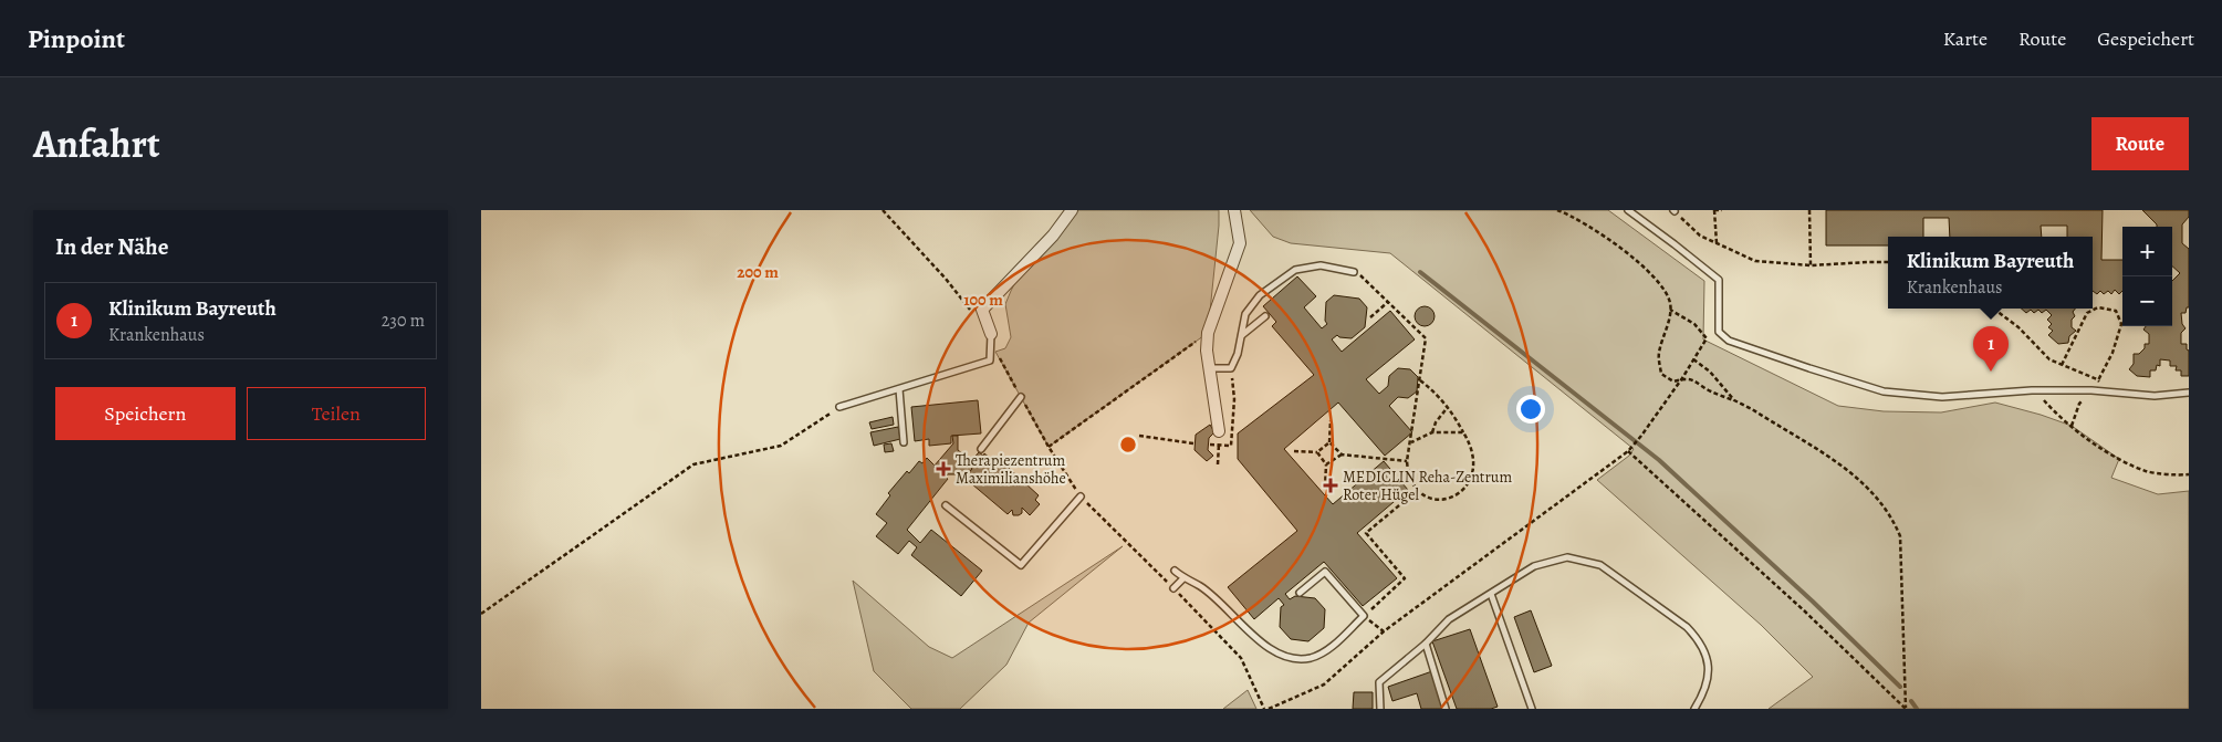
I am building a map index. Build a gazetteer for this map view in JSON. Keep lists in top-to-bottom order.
{
  "places": {
    "health": ["Therapiezentrum Maximilianshöhe", "MEDICLIN Reha-Zentrum Roter Hügel"]
  },
  "page": {
    "header": "Pinpoint",
    "nav": ["Karte", "Route", "Gespeichert"],
    "title": "Anfahrt",
    "buttons": [
      "Route",
      ["Speichern", "Teilen"]
    ],
    "heading": "In der Nähe",
    "map_buttons": ["+", "−"],
    "popup": ["Klinikum Bayreuth", "Krankenhaus"],
    "list": [
      {
        "mark": "1",
        "name": "Klinikum Bayreuth",
        "note": "Krankenhaus",
        "value": "230 m"
      }
    ],
    "pins": "1"
  },
  "rings": ["200 m", "100 m"]
}
